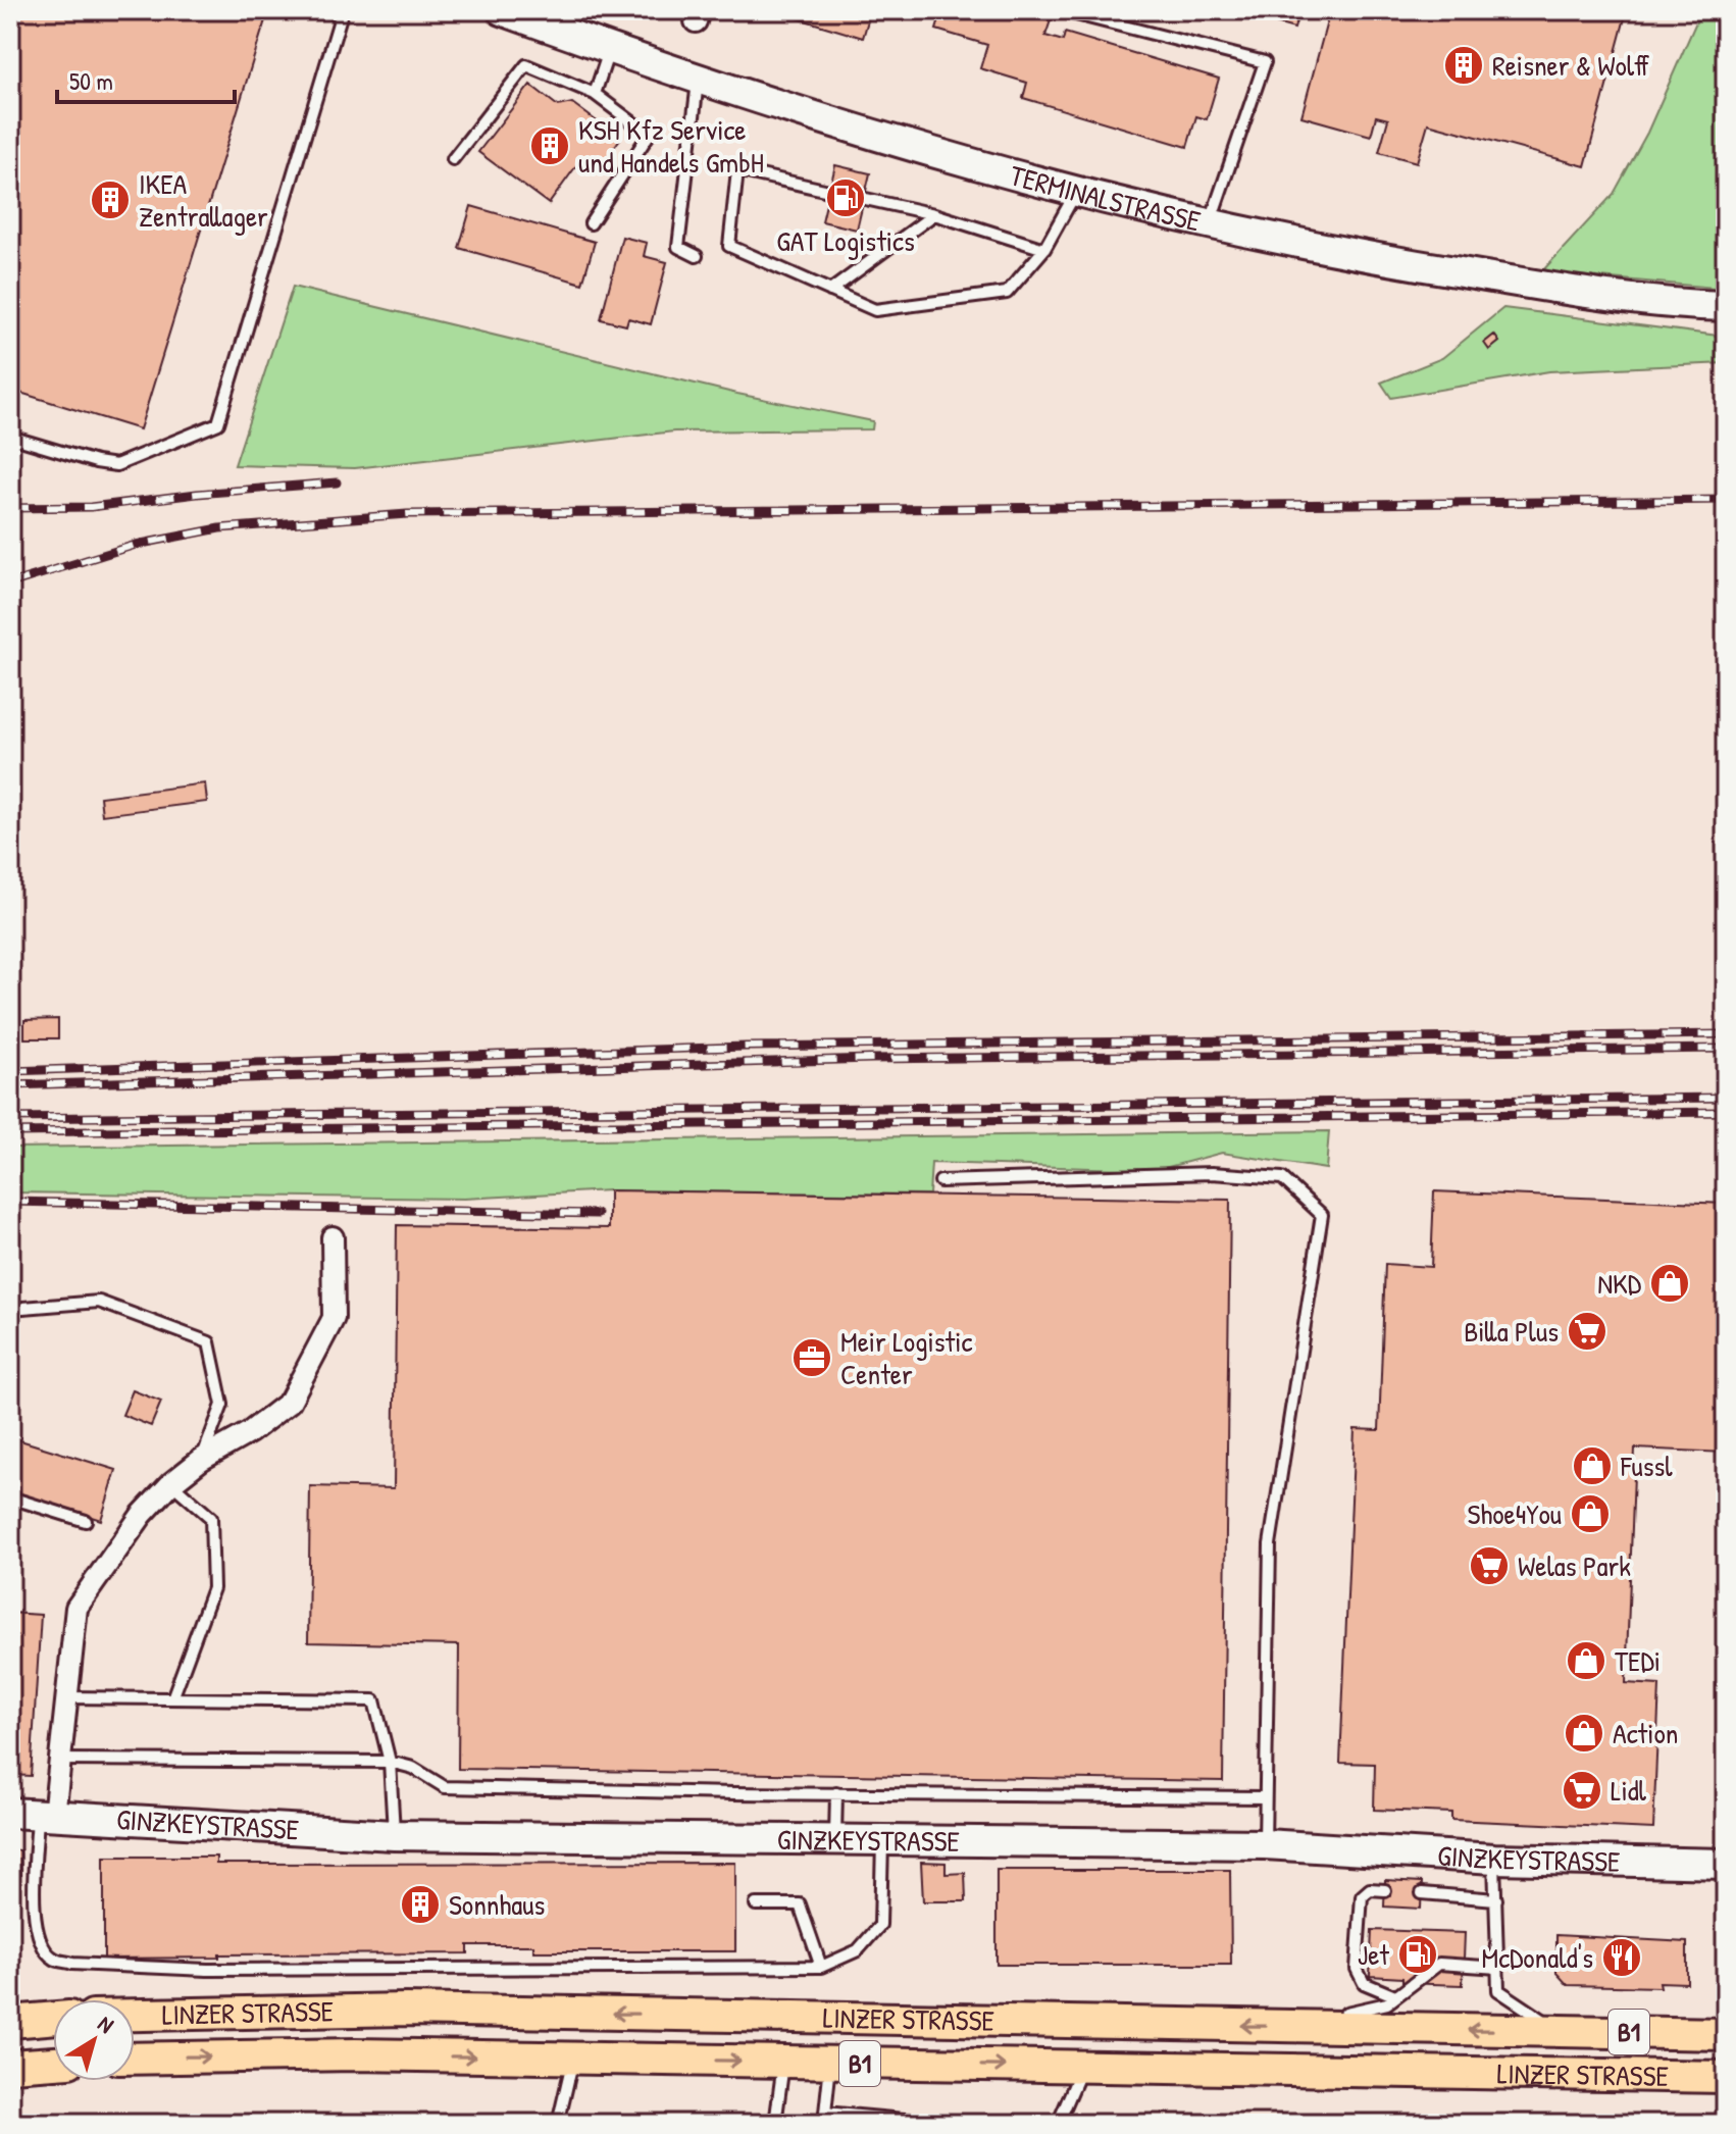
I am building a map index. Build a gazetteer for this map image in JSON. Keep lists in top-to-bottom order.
{
  "streets": {
    "main road": ["LINZER STRASSE", "B1"],
    "street": ["TERMINALSTRASSE", "GINZKEYSTRASSE"]
  },
  "places": {
    "building": [
      "Reisner & Wolff",
      "KSH Kfz Service und Handels GmbH",
      "IKEA Zentrallager",
      "Sonnhaus"
    ],
    "fuel station": ["GAT Logistics", "Jet"],
    "shop": [
      "NKD",
      "Fussl",
      "Shoe4You",
      "TEDi",
      "Action"
    ],
    "supermarket": ["Billa Plus", "Welas Park", "Lidl"],
    "office": ["Meir Logistic Center"],
    "restaurant": ["McDonald's"]
  },
  "scale_bar": "50 m",
  "north": "top right"
}
